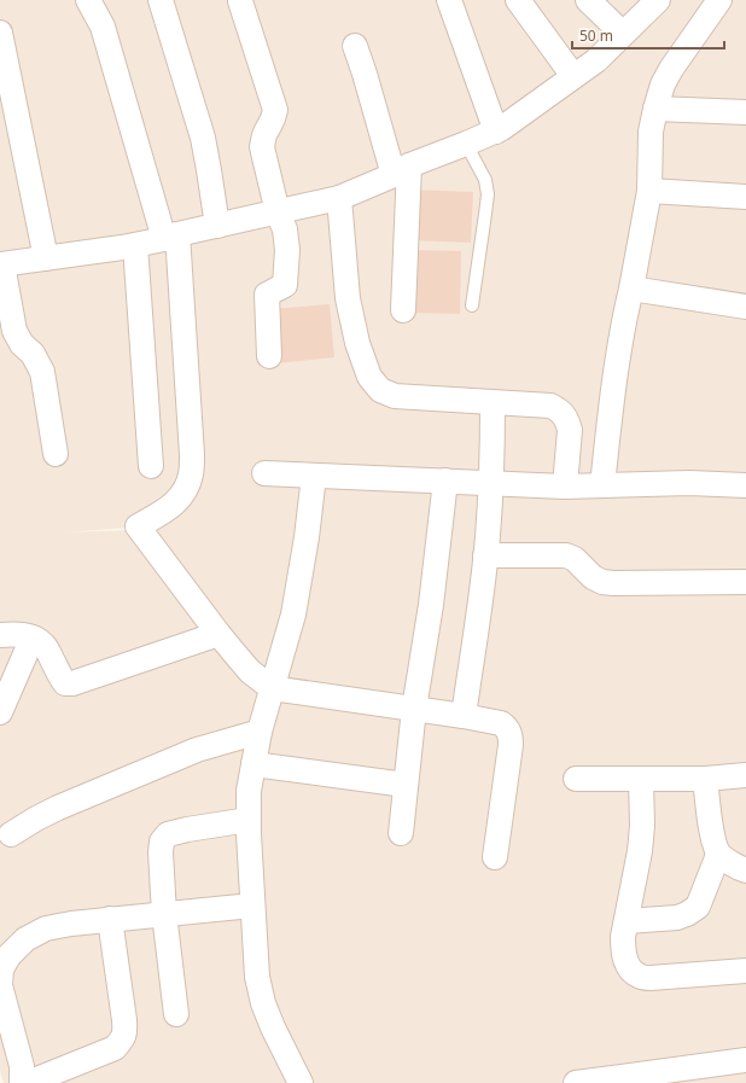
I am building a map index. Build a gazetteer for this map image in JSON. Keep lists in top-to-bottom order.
{
  "scale_bar": "50 m"
}
